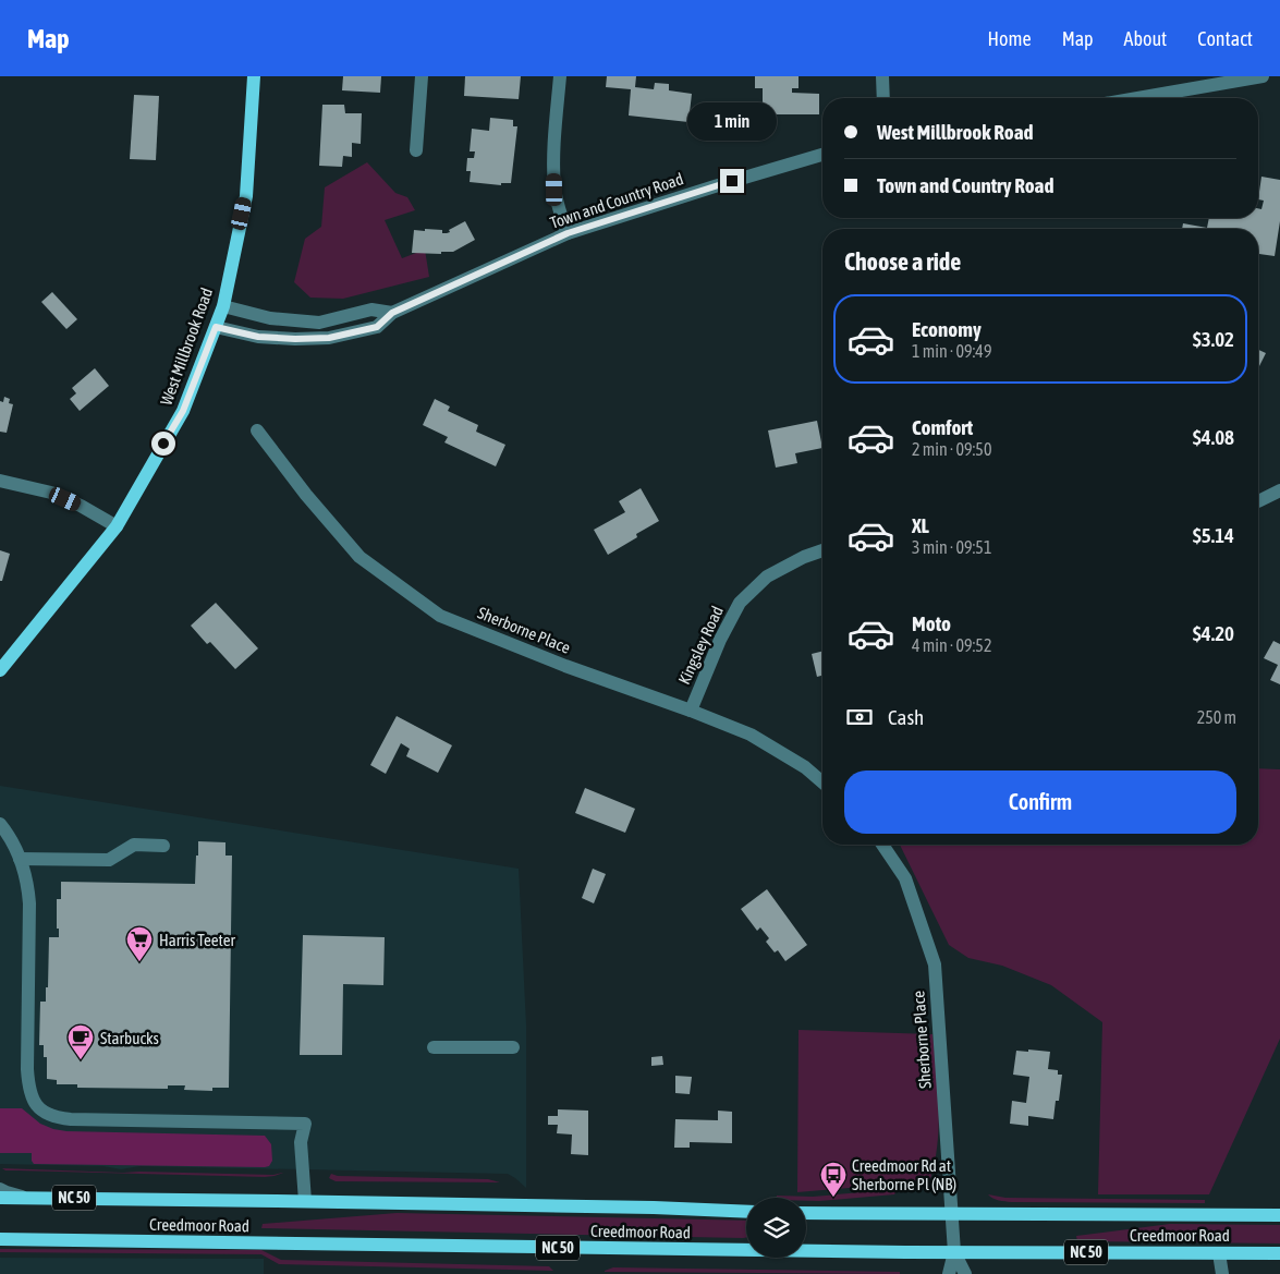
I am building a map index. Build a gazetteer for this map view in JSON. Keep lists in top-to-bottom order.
{
  "streets": {
    "main road": ["West Millbrook Road", "NC 50", "Creedmoor Road"],
    "street": ["Town and Country Road", "Sherborne Place", "Kingsley Road"]
  },
  "crossings": [
    ["Town and Country Road", "West Millbrook Road"],
    ["Sherborne Place", "Kingsley Road"],
    ["Sherborne Place", "Creedmoor Road"]
  ],
  "places": {
    "supermarket": ["Harris Teeter"],
    "cafe": ["Starbucks"],
    "bus stop": ["Creedmoor Rd at Sherborne Pl (NB)"]
  },
  "page": {
    "header": "Map",
    "nav": [
      "Home",
      "Map",
      "About",
      "Contact"
    ],
    "banner": ["West Millbrook Road", "Town and Country Road"],
    "bubble": "1 min",
    "heading": "Choose a ride",
    "list": [
      {
        "name": "Economy",
        "note": "1 min · 09:49",
        "value": "$3.02"
      },
      {
        "name": "Comfort",
        "note": "2 min · 09:50",
        "value": "$4.08"
      },
      {
        "name": "XL",
        "note": "3 min · 09:51",
        "value": "$5.14"
      },
      {
        "name": "Moto",
        "note": "4 min · 09:52",
        "value": "$4.20"
      }
    ],
    "pay": ["Cash", "250 m"],
    "buttons": "Confirm"
  }
}
